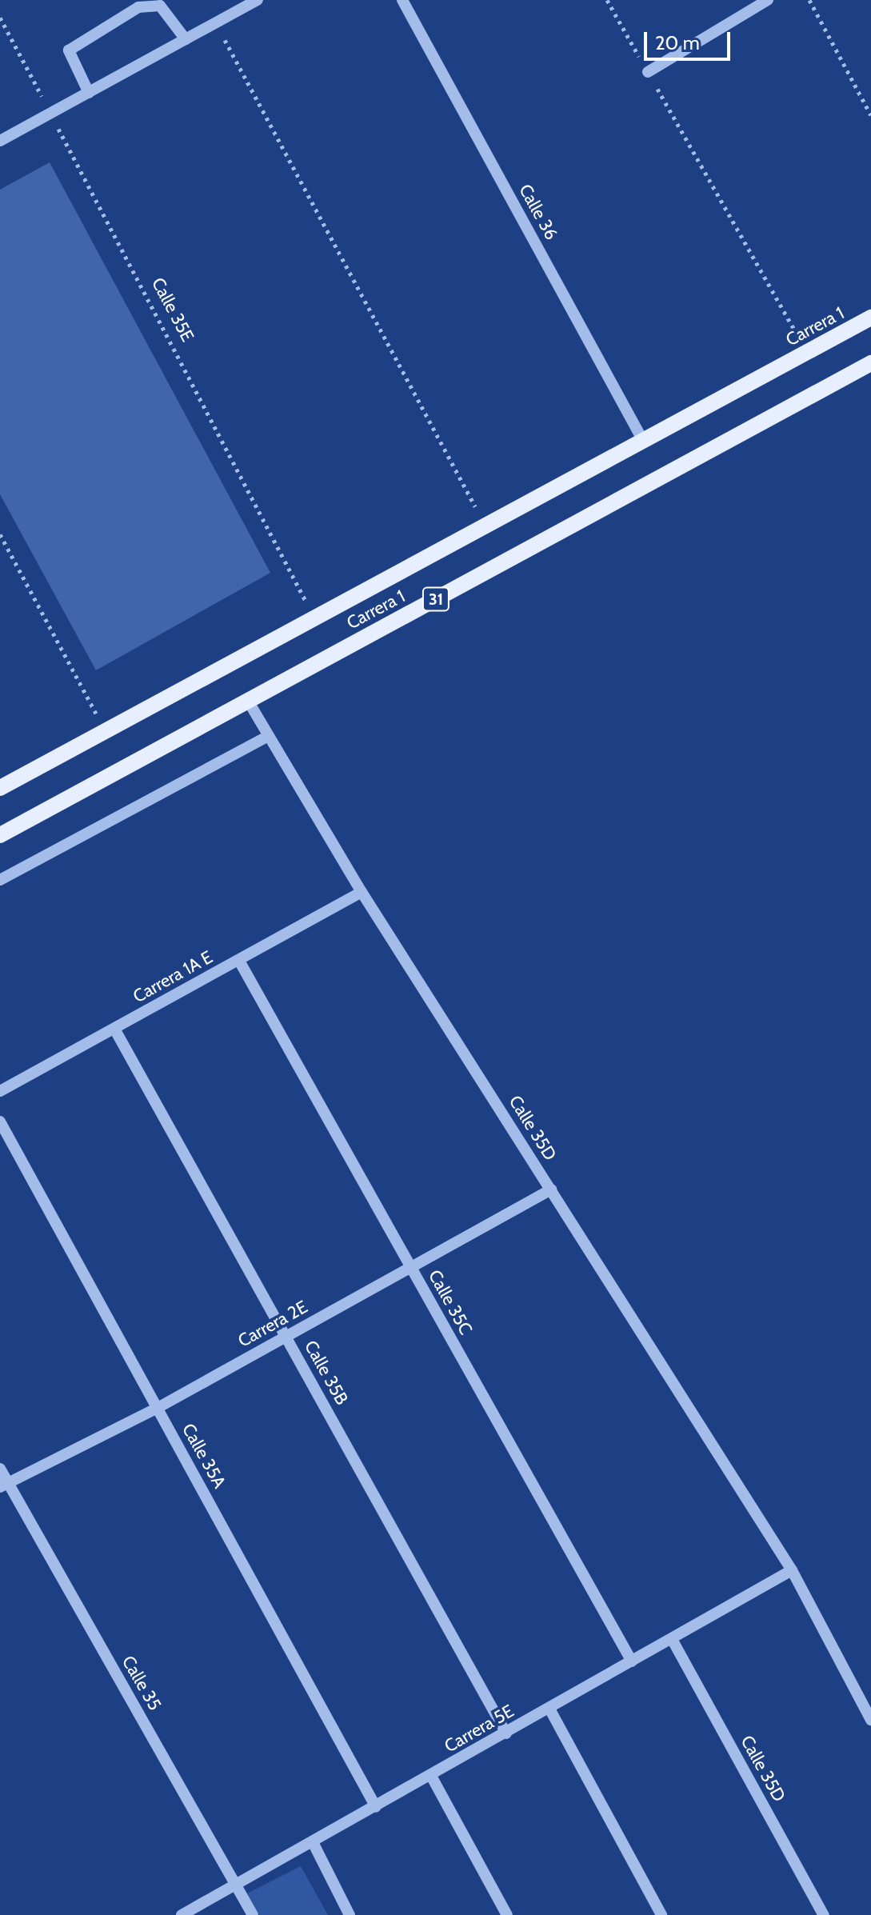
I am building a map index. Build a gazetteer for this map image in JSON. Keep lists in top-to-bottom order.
{
  "streets": {
    "main road": ["Carrera 1", "31"],
    "street": [
      "Calle 36",
      "Carrera 1A E",
      "Calle 35D",
      "Calle 35C",
      "Carrera 2E",
      "Calle 35B",
      "Calle 35A",
      "Calle 35",
      "Carrera 5E"
    ],
    "path": ["Calle 35E"]
  },
  "crossings": [
    ["Calle 36", "Carrera 1"],
    ["Calle 35E", "Carrera 1"],
    ["Carrera 1", "Calle 35D"],
    ["Carrera 1A E", "Calle 35D"],
    ["Carrera 1A E", "Calle 35C"],
    ["Carrera 1A E", "Calle 35B"],
    ["Calle 35D", "Carrera 2E"],
    ["Calle 35D", "Carrera 5E"],
    ["Calle 35C", "Carrera 2E"],
    ["Calle 35C", "Carrera 5E"],
    ["Carrera 2E", "Calle 35B"],
    ["Carrera 2E", "Calle 35A"],
    ["Carrera 2E", "Calle 35"],
    ["Calle 35B", "Carrera 5E"],
    ["Calle 35A", "Carrera 5E"],
    ["Calle 35", "Carrera 5E"]
  ],
  "scale_bar": "20 m"
}
